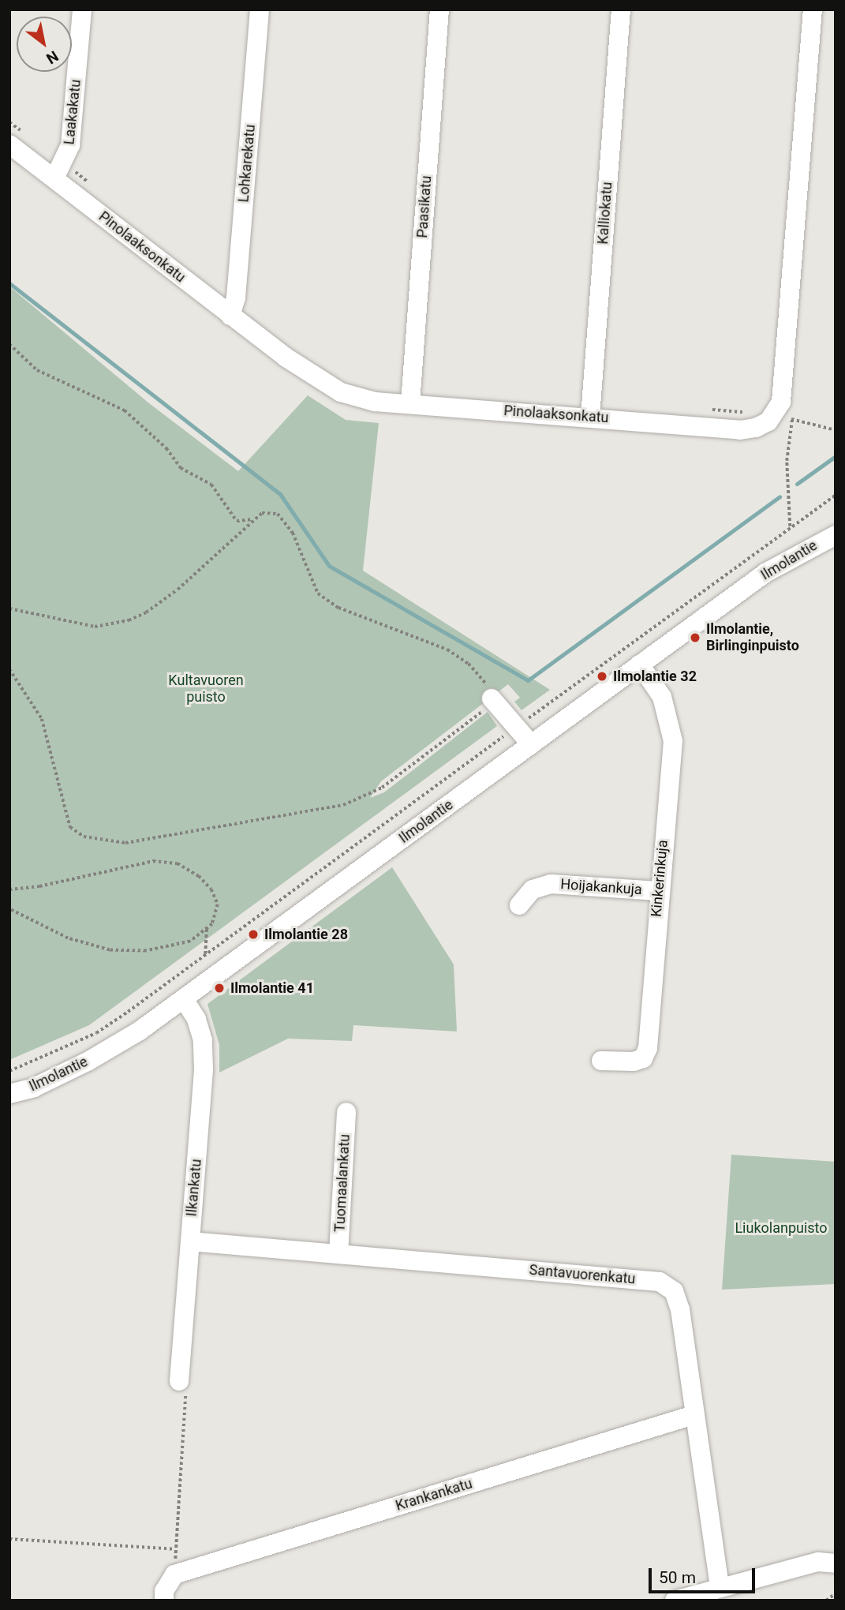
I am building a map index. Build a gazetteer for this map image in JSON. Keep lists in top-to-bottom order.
{
  "streets": {
    "street": [
      "Laakakatu",
      "Lohkarekatu",
      "Paasikatu",
      "Kalliokatu",
      "Pinolaaksonkatu",
      "Ilmolantie",
      "Kinkerinkuja",
      "Hoijakankuja",
      "Tuomaalankatu",
      "Ilkankatu",
      "Santavuorenkatu",
      "Krankankatu"
    ]
  },
  "crossings": [
    ["Laakakatu", "Pinolaaksonkatu"],
    ["Lohkarekatu", "Pinolaaksonkatu"],
    ["Paasikatu", "Pinolaaksonkatu"],
    ["Kalliokatu", "Pinolaaksonkatu"],
    ["Ilmolantie", "Kinkerinkuja"],
    ["Ilmolantie", "Ilkankatu"],
    ["Kinkerinkuja", "Hoijakankuja"],
    ["Tuomaalankatu", "Santavuorenkatu"],
    ["Ilkankatu", "Santavuorenkatu"],
    ["Santavuorenkatu", "Krankankatu"]
  ],
  "parks": ["Kultavuoren puisto", "Liukolanpuisto"],
  "places": [
    "Ilmolantie, Birlinginpuisto",
    "Ilmolantie 32",
    "Ilmolantie 28",
    "Ilmolantie 41"
  ],
  "scale_bar": "50 m",
  "north": "bottom right"
}
